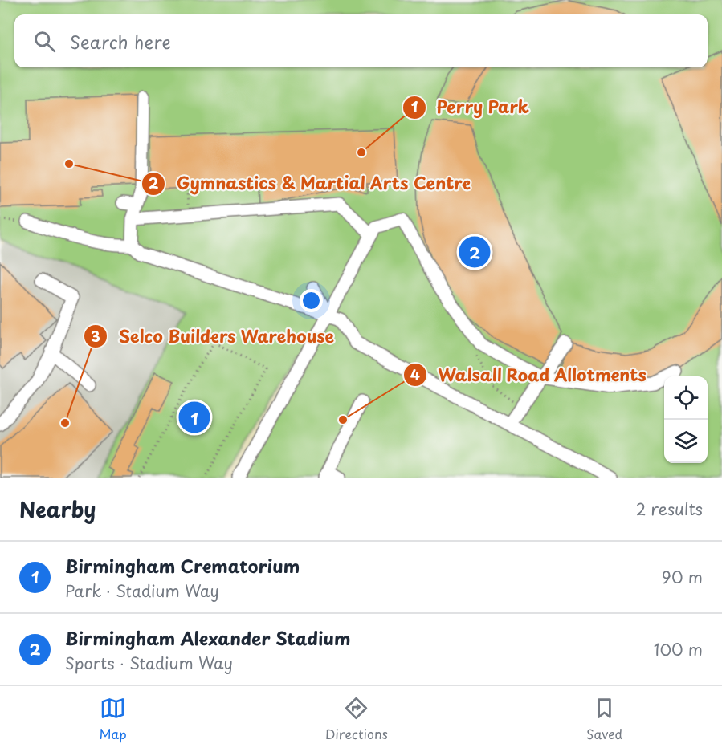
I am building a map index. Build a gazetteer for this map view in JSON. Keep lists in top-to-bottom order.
{
  "places": [
    "Perry Park",
    "Gymnastics & Martial Arts Centre",
    "Walsall Road Allotments",
    "Selco Builders Warehouse"
  ],
  "page": {
    "search": "Search here",
    "pins": ["2", "1"],
    "heading": ["Nearby", "2 results"],
    "list": [
      {
        "mark": "1",
        "name": "Birmingham Crematorium",
        "note": "Park · Stadium Way",
        "value": "90 m"
      },
      {
        "mark": "2",
        "name": "Birmingham Alexander Stadium",
        "note": "Sports · Stadium Way",
        "value": "100 m"
      }
    ],
    "nav": ["Map", "Directions", "Saved"]
  }
}
